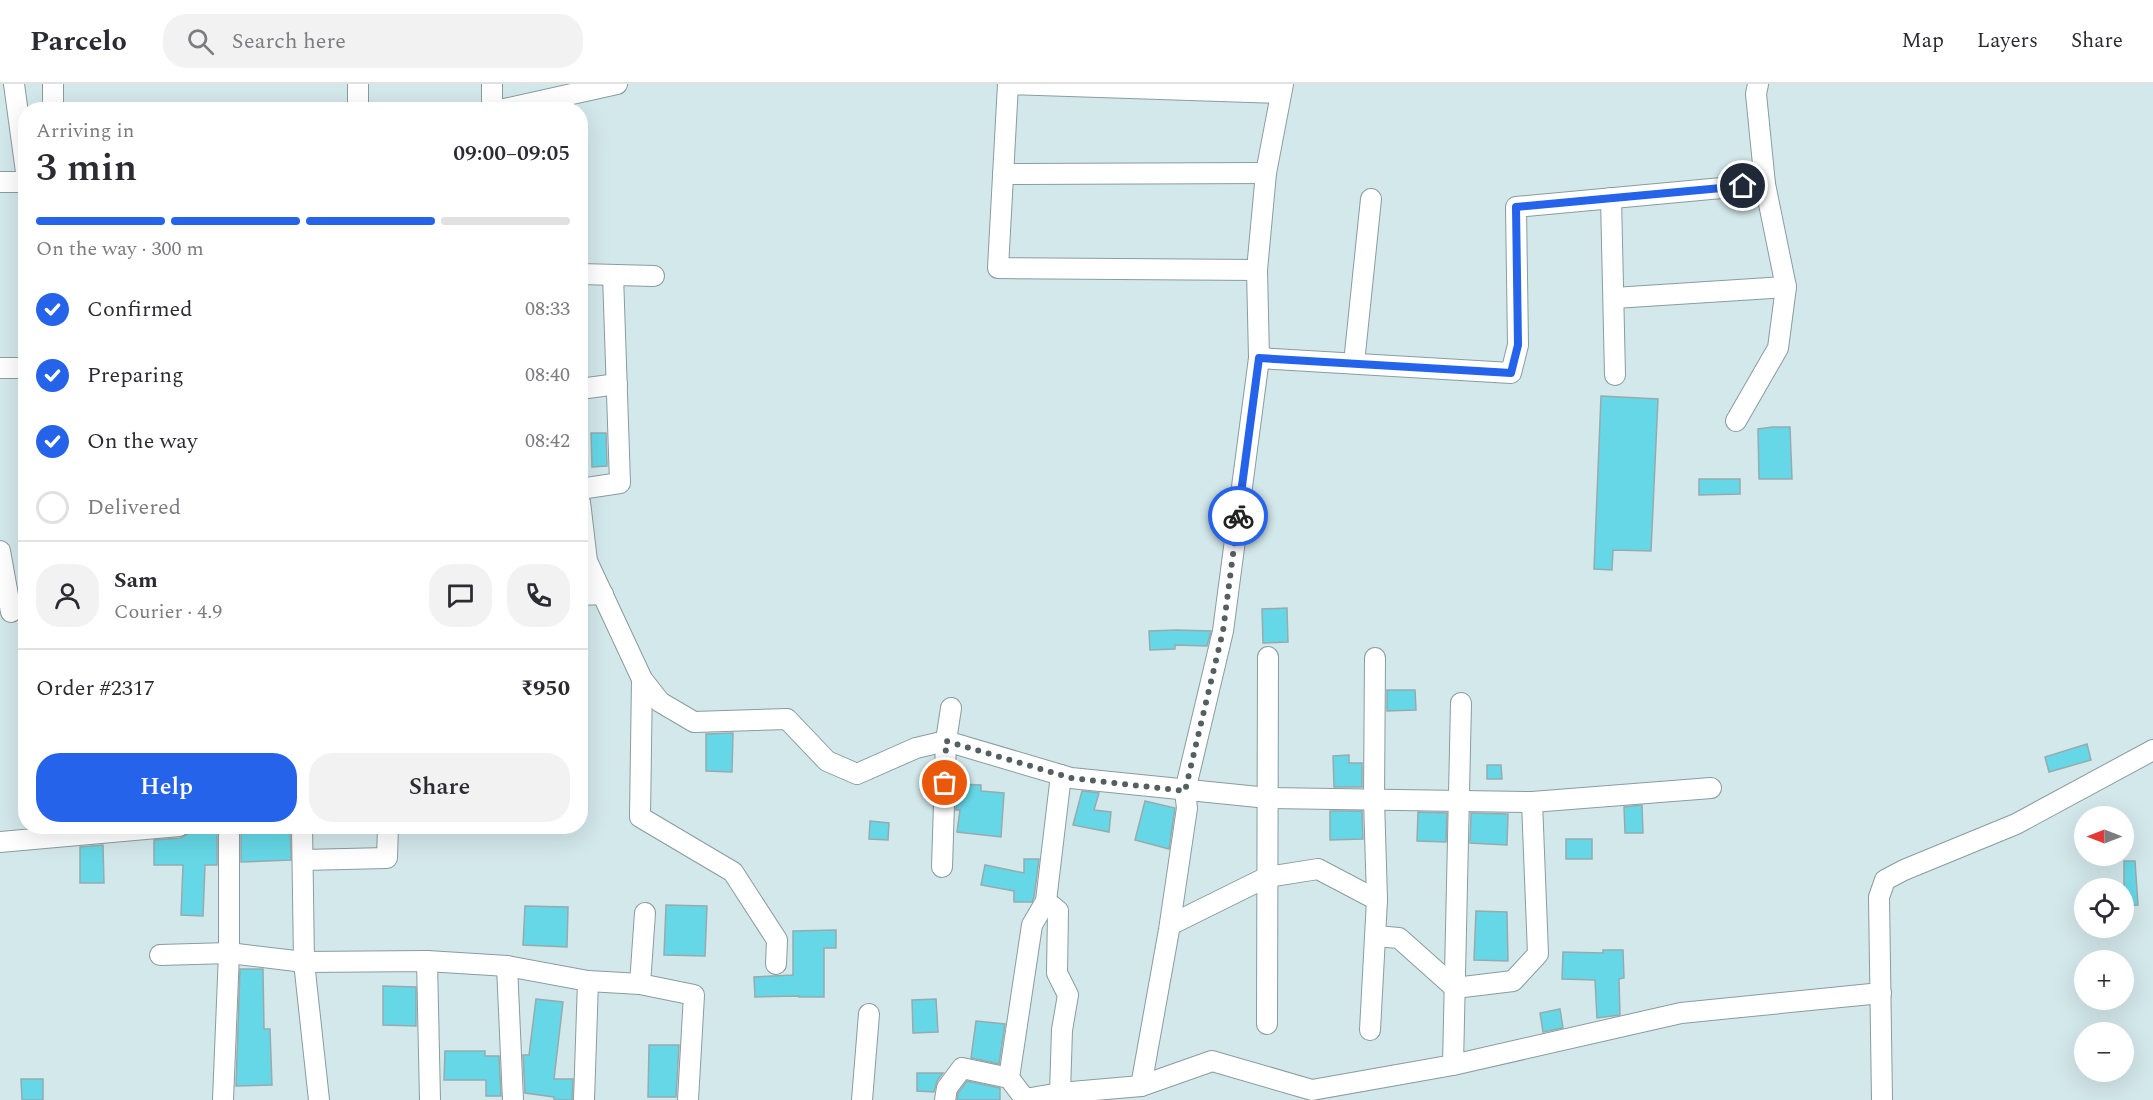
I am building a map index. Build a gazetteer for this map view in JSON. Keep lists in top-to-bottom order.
{
  "north": "left",
  "page": {
    "header": "Parcelo",
    "search": "Search here",
    "nav": ["Map", "Layers", "Share"],
    "heading": ["3 min", "Arriving in", "09:00–09:05"],
    "panel": [
      "Sam",
      "Courier · 4.9",
      "Order #2317",
      "₹950"
    ],
    "bar": "On the way · 300 m",
    "list": [
      ["Confirmed", "08:33"],
      ["Preparing", "08:40"],
      ["On the way", "08:42"],
      "Delivered"
    ],
    "buttons": ["Help", "Share"],
    "map_buttons": ["+", "−"]
  }
}
